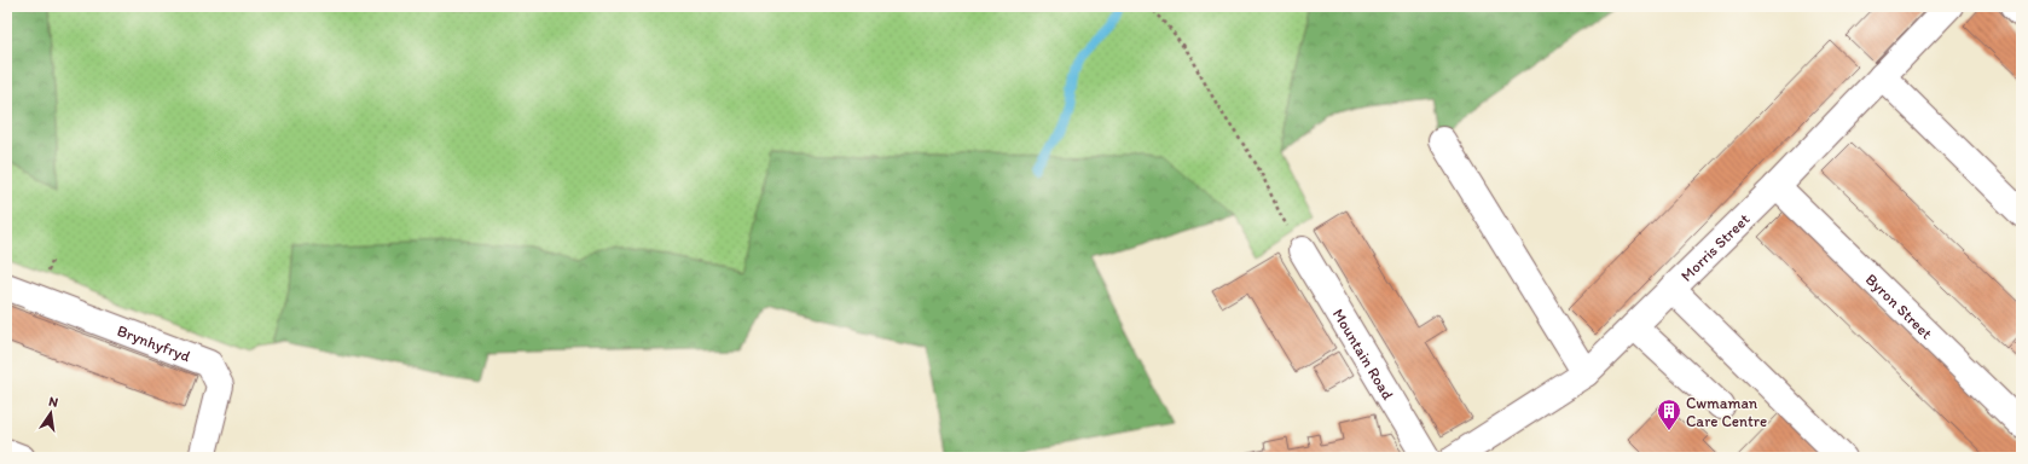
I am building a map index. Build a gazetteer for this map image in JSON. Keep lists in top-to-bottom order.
{
  "streets": {
    "street": [
      "Morris Street",
      "Byron Street",
      "Brynhyfryd",
      "Mountain Road"
    ]
  },
  "crossings": [
    ["Morris Street", "Byron Street"]
  ],
  "places": {
    "building": ["Cwmaman Care Centre"]
  },
  "north": "top"
}
